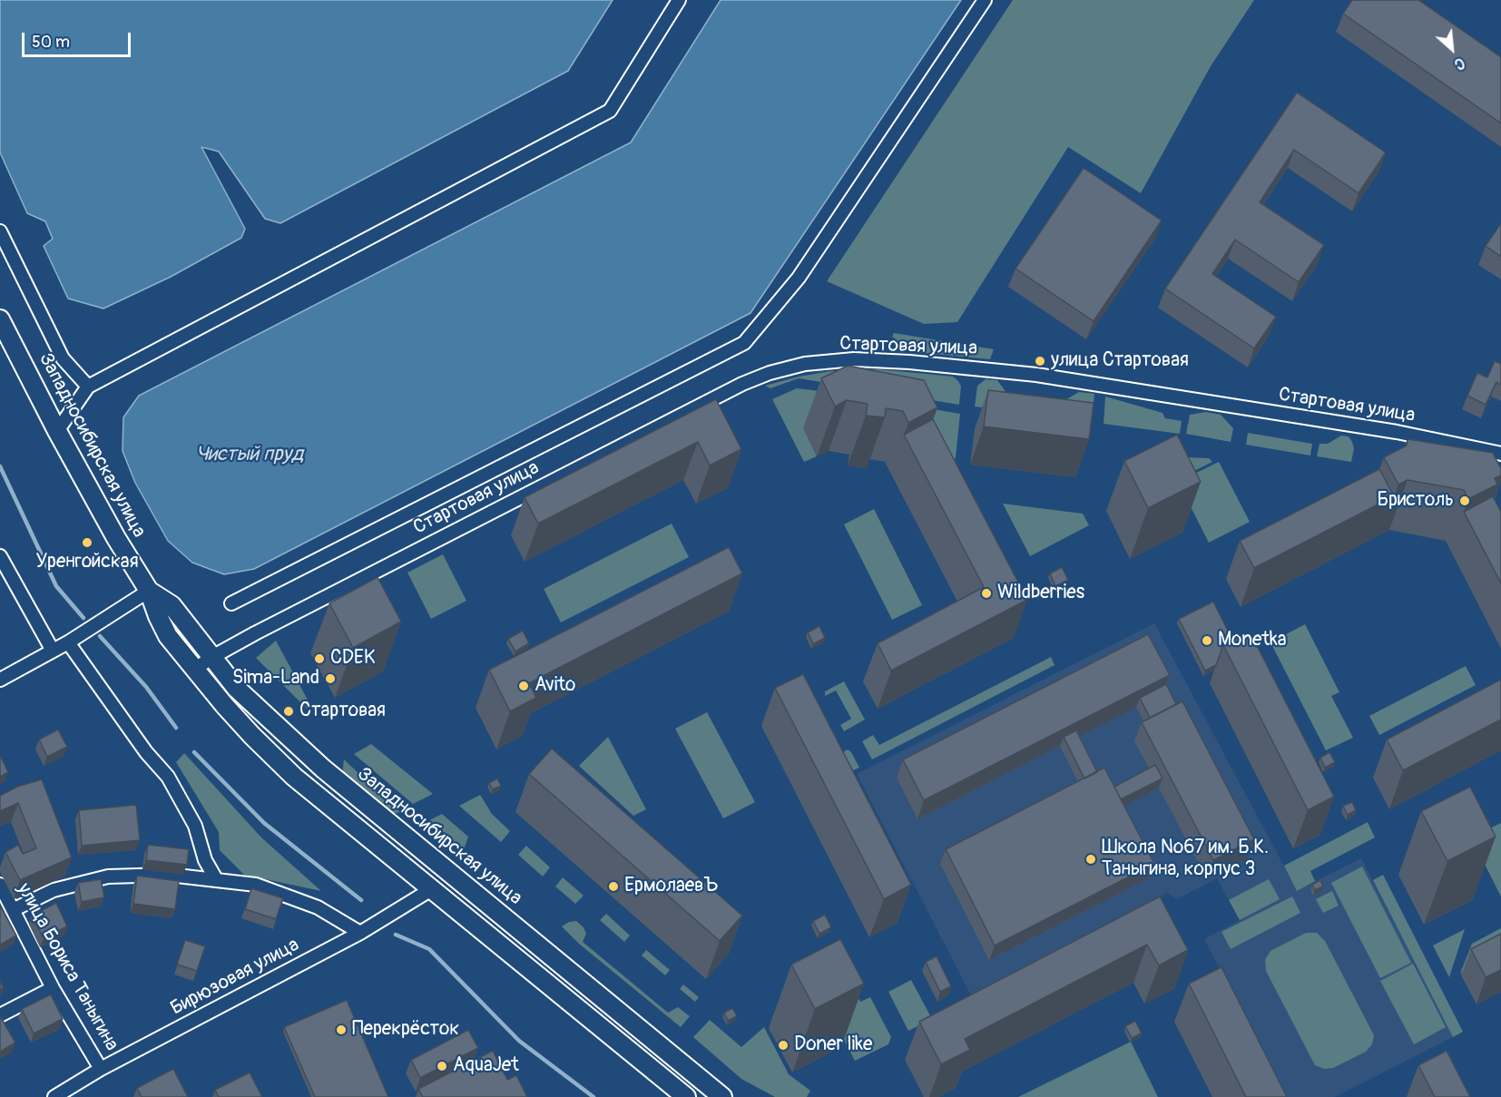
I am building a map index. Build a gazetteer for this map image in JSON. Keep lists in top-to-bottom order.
{
  "streets": {
    "main road": ["Западносибирская улица"],
    "street": ["Стартовая улица", "улица Бориса Таныгина", "Бирюзовая улица"]
  },
  "crossings": [
    ["Стартовая улица", "Западносибирская улица"],
    ["Западносибирская улица", "Бирюзовая улица"],
    ["улица Бориса Таныгина", "Бирюзовая улица"]
  ],
  "water": ["Чистый пруд"],
  "places": [
    "улица Стартовая",
    "Бристоль",
    "Уренгойская",
    "Wildberries",
    "Monetka",
    "CDEK",
    "Sima-Land",
    "Avito",
    "Стартовая",
    "Школа №67 им. Б.К. Таныгина, корпус 3",
    "ЕрмолаевЪ",
    "Перекрёсток",
    "Doner like",
    "AquaJet"
  ],
  "scale_bar": "50 m",
  "north": "bottom right"
}
